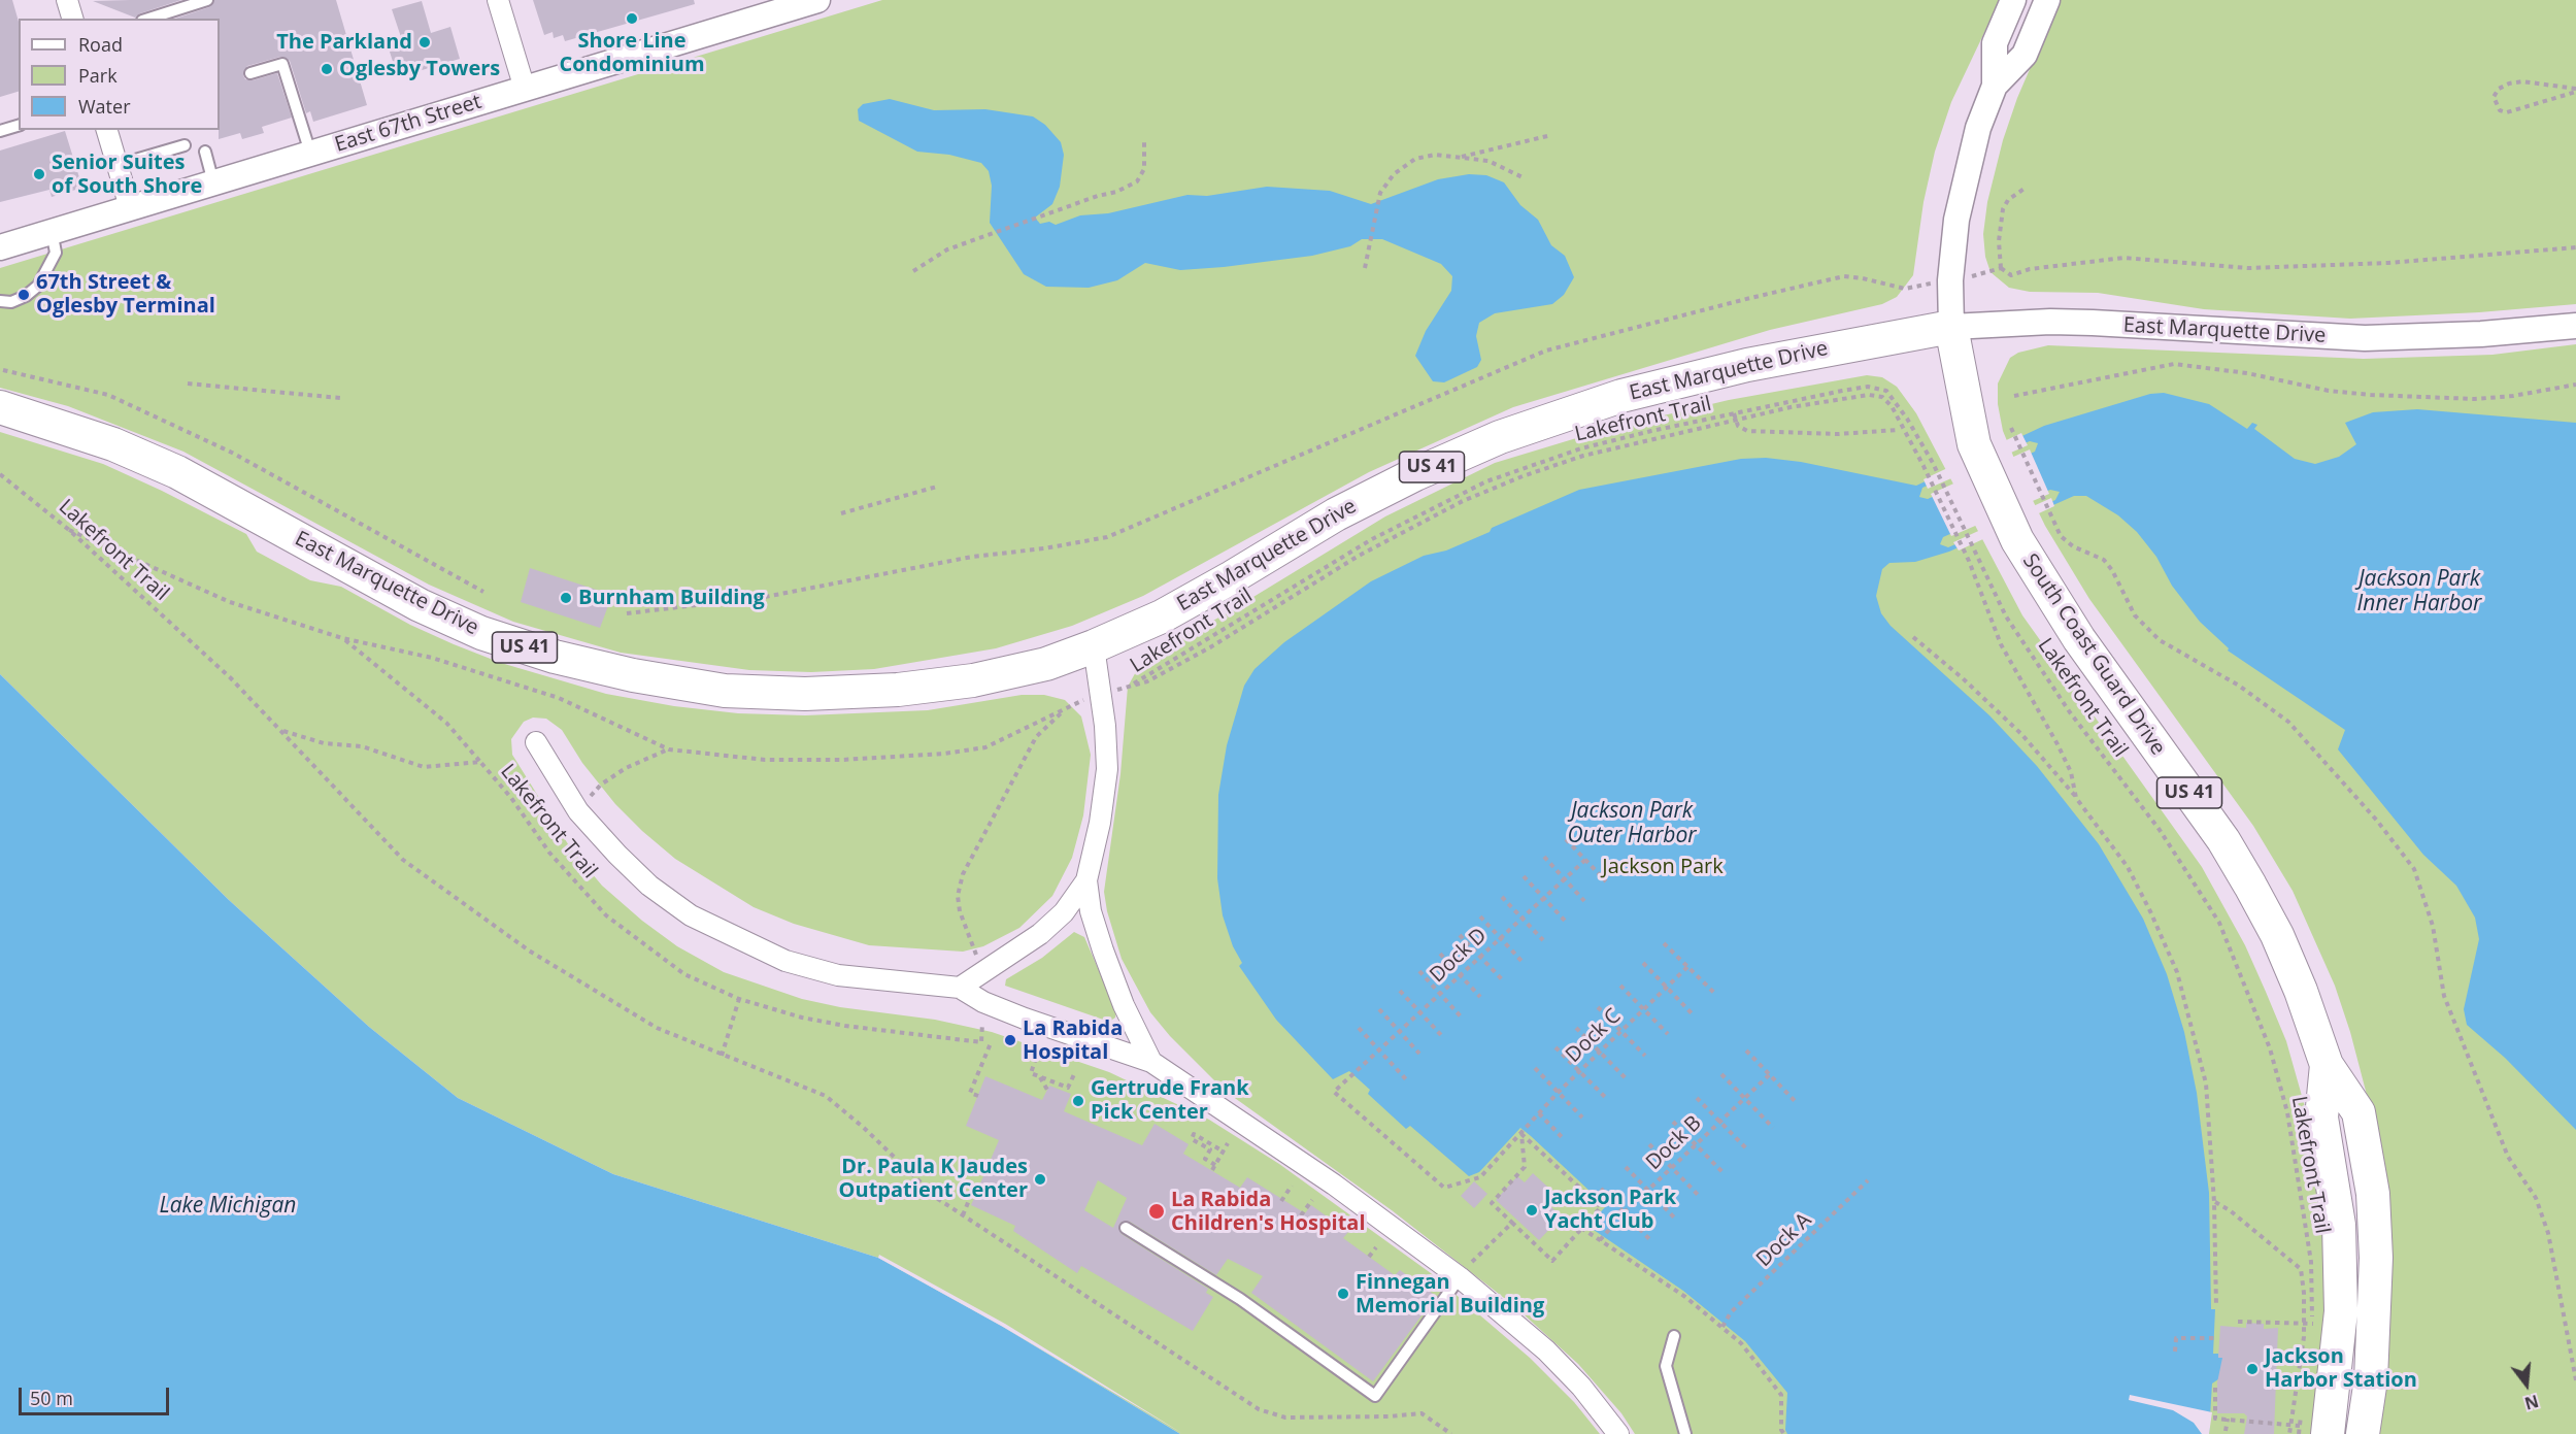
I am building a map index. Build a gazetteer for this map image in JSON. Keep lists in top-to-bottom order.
{
  "streets": {
    "main road": ["East Marquette Drive", "US 41", "South Coast Guard Drive"],
    "street": ["East 67th Street"],
    "path": [
      "Lakefront Trail",
      "Dock D",
      "Dock C",
      "Dock B",
      "Dock A"
    ]
  },
  "crossings": [
    ["East Marquette Drive", "South Coast Guard Drive"],
    ["Dock D", "Dock C"]
  ],
  "water": ["Jackson Park Inner Harbor", "Jackson Park Outer Harbor", "Lake Michigan"],
  "parks": ["Jackson Park"],
  "places": [
    "Shore Line Condominium",
    "The Parkland",
    "Oglesby Towers",
    "Senior Suites of South Shore",
    "67th Street & Oglesby Terminal",
    "Burnham Building",
    "La Rabida Hospital",
    "Gertrude Frank Pick Center",
    "Dr. Paula K Jaudes Outpatient Center",
    "Jackson Park Yacht Club",
    "La Rabida Children's Hospital",
    "Finnegan Memorial Building",
    "Jackson Harbor Station"
  ],
  "legend": ["Road", "Park", "Water"],
  "scale_bar": "50 m",
  "north": "bottom"
}
